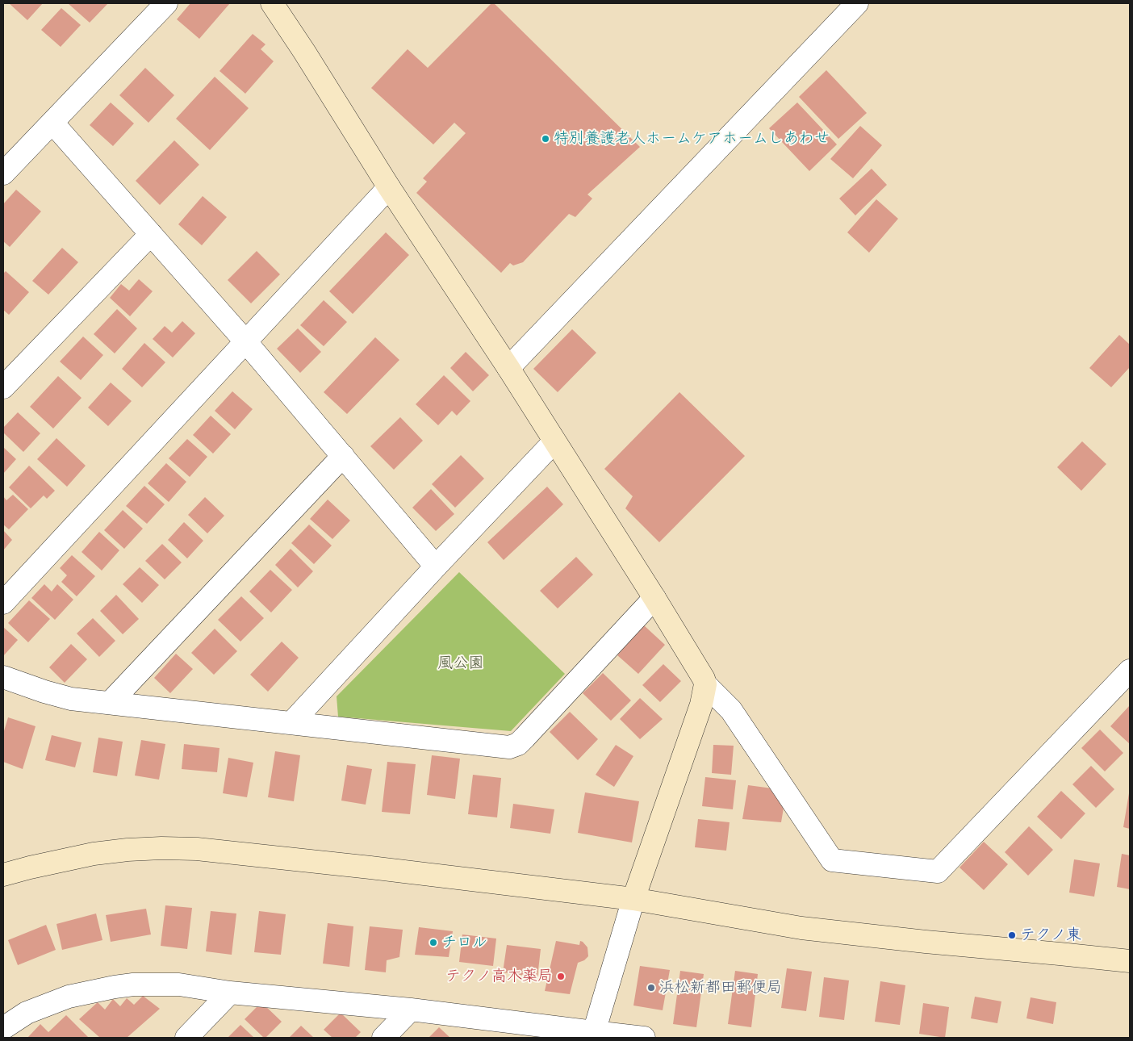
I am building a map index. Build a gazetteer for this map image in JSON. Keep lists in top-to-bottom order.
{
  "parks": ["風公園"],
  "places": [
    "特別養護老人ホームケアホームしあわせ",
    "テクノ東",
    "チロル",
    "テクノ高木薬局",
    "浜松新都田郵便局"
  ]
}
